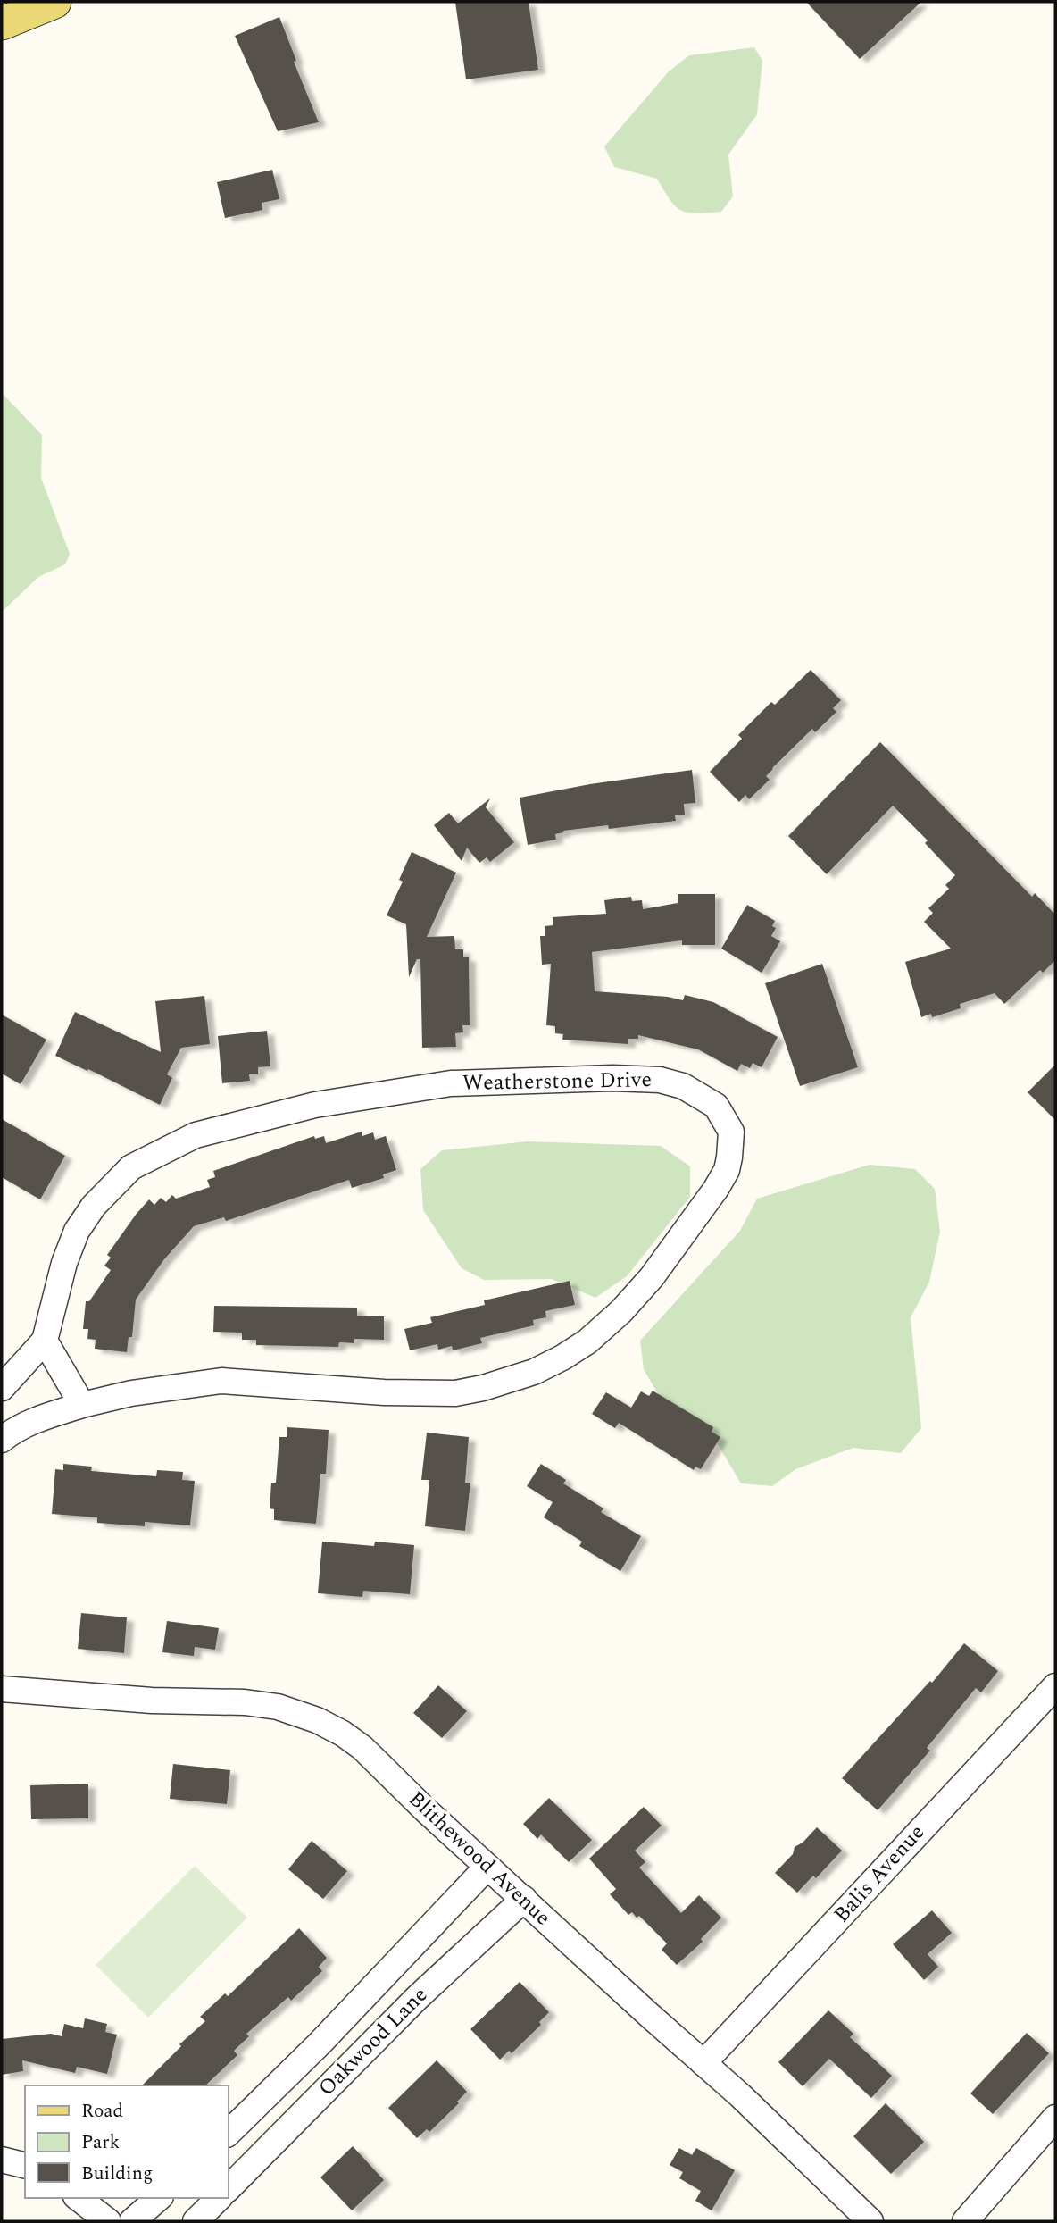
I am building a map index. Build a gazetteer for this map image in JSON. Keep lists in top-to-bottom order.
{
  "streets": {
    "street": [
      "Weatherstone Drive",
      "Blithewood Avenue",
      "Balis Avenue",
      "Oakwood Lane"
    ]
  },
  "crossings": [
    ["Blithewood Avenue", "Balis Avenue"],
    ["Blithewood Avenue", "Oakwood Lane"]
  ],
  "legend": ["Road", "Park", "Building"]
}
